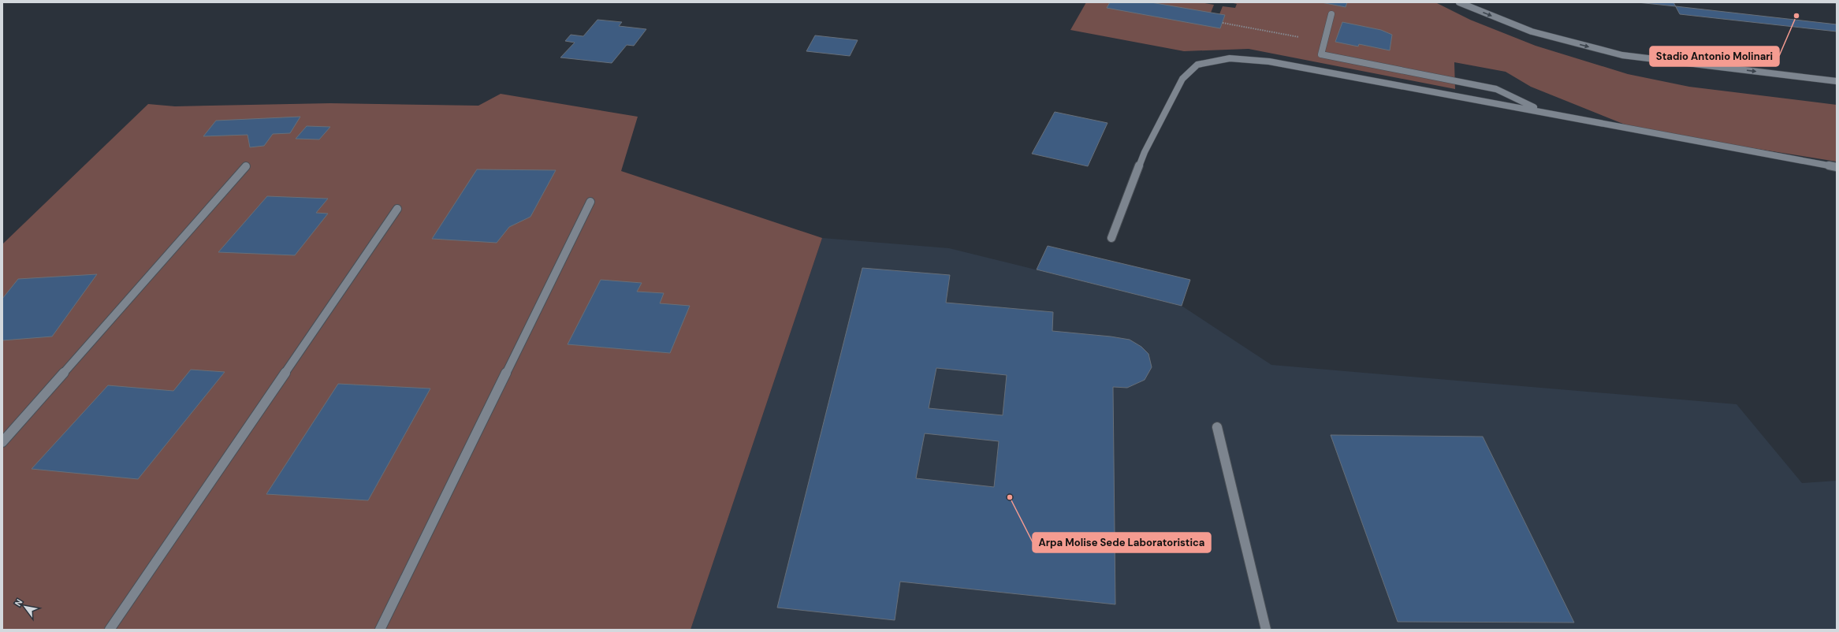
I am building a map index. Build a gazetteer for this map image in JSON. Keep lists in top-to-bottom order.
{
  "places": ["Stadio Antonio Molinari", "Arpa Molise Sede Laboratoristica"],
  "north": "top left"
}
